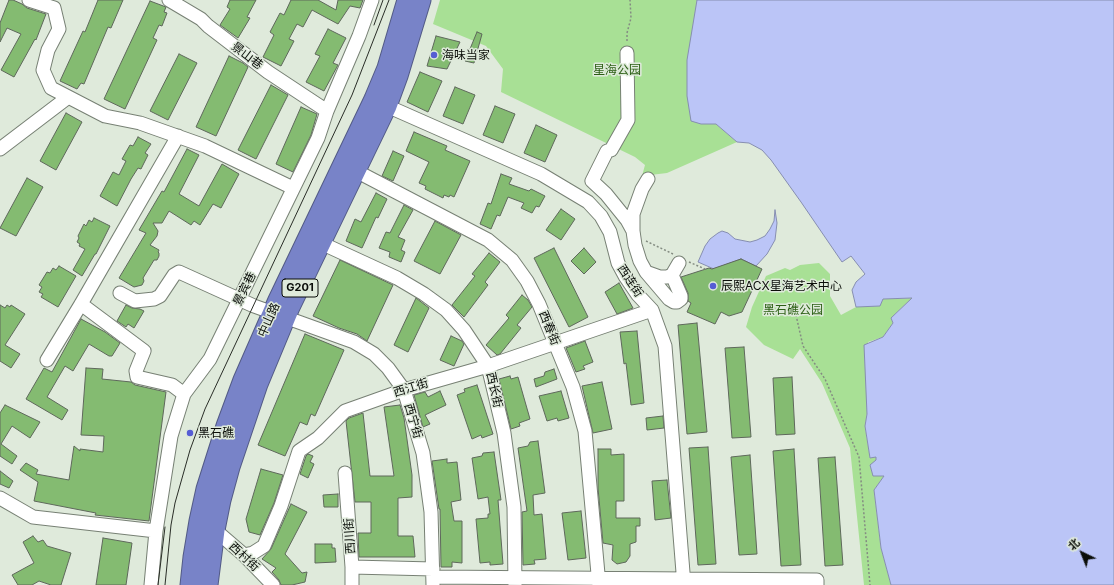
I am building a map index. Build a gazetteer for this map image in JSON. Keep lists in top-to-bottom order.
{
  "streets": {
    "highway": ["G201", "中山路"],
    "street": [
      "景山巷",
      "西连街",
      "景宾巷",
      "西春街",
      "西江街",
      "西长街",
      "西宁街",
      "西川街",
      "西村街"
    ]
  },
  "crossings": [
    ["景山巷", "景宾巷"],
    ["西连街", "中山路"],
    ["西连街", "西江街"],
    ["西连街", "西川街"],
    ["景宾巷", "西宁街"],
    ["中山路", "西春街"],
    ["中山路", "西长街"],
    ["中山路", "西宁街"],
    ["中山路", "西村街"],
    ["西春街", "西江街"],
    ["西春街", "西川街"],
    ["西江街", "西长街"],
    ["西江街", "西宁街"],
    ["西江街", "西村街"],
    ["西长街", "西川街"],
    ["西宁街", "西川街"]
  ],
  "parks": ["星海公园", "黑石礁公园"],
  "places": ["海味当家", "辰熙ACX星海艺术中心", "黑石礁"],
  "north": "top left"
}
